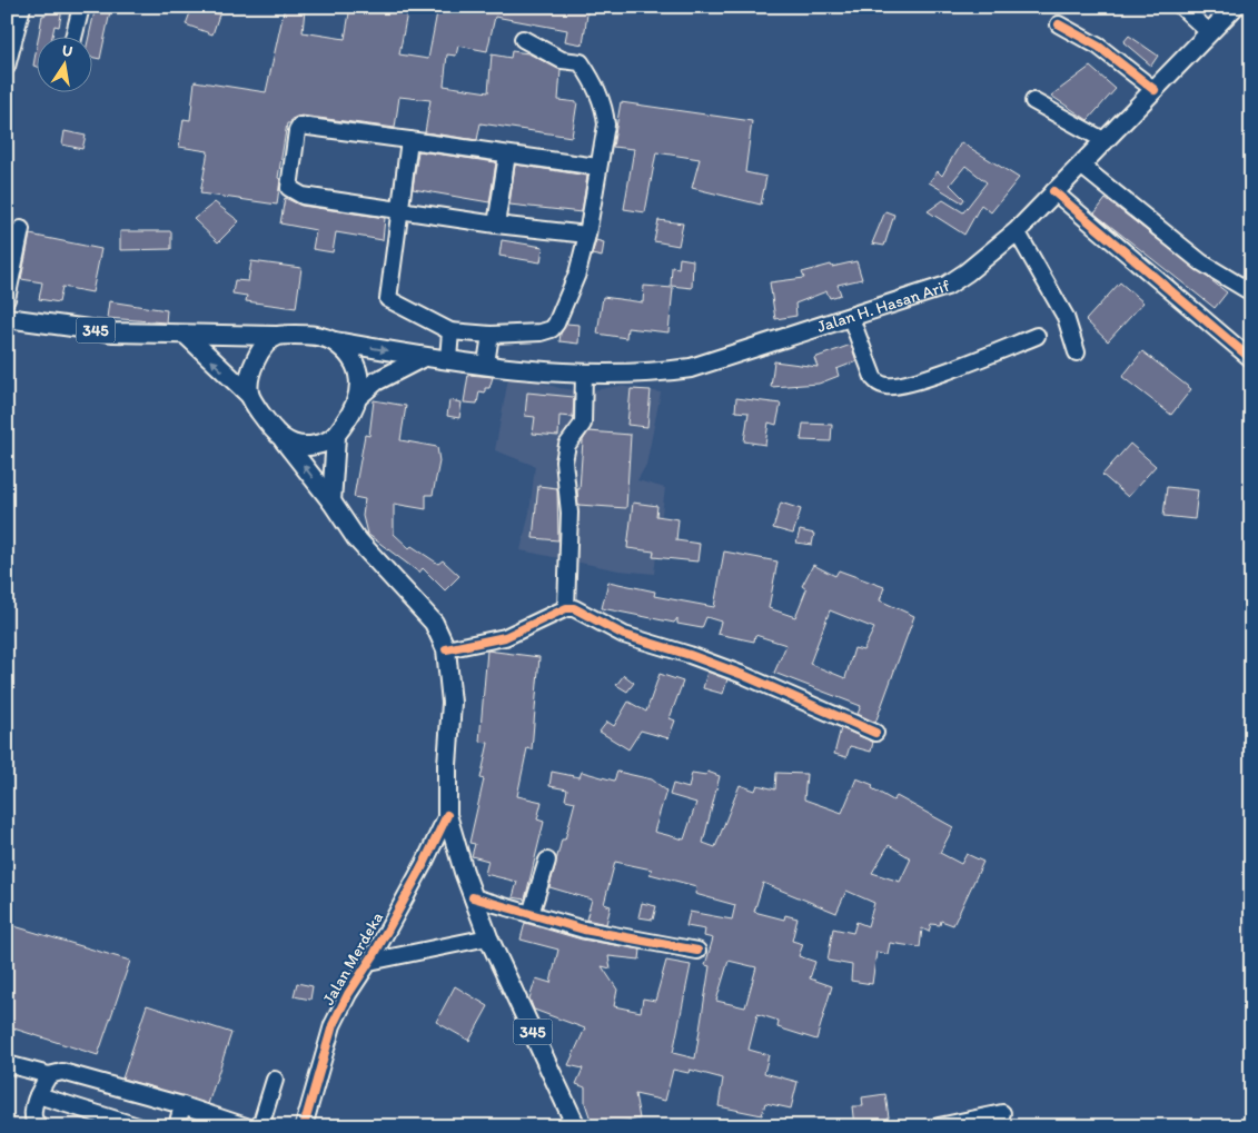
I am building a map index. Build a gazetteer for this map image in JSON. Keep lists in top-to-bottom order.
{
  "streets": {
    "main road": ["Jalan H. Hasan Arif", "345"],
    "street": ["Jalan Merdeka"]
  },
  "crossings": [
    ["Jalan H. Hasan Arif", "345"],
    ["345", "Jalan Merdeka"]
  ],
  "north": "top"
}
